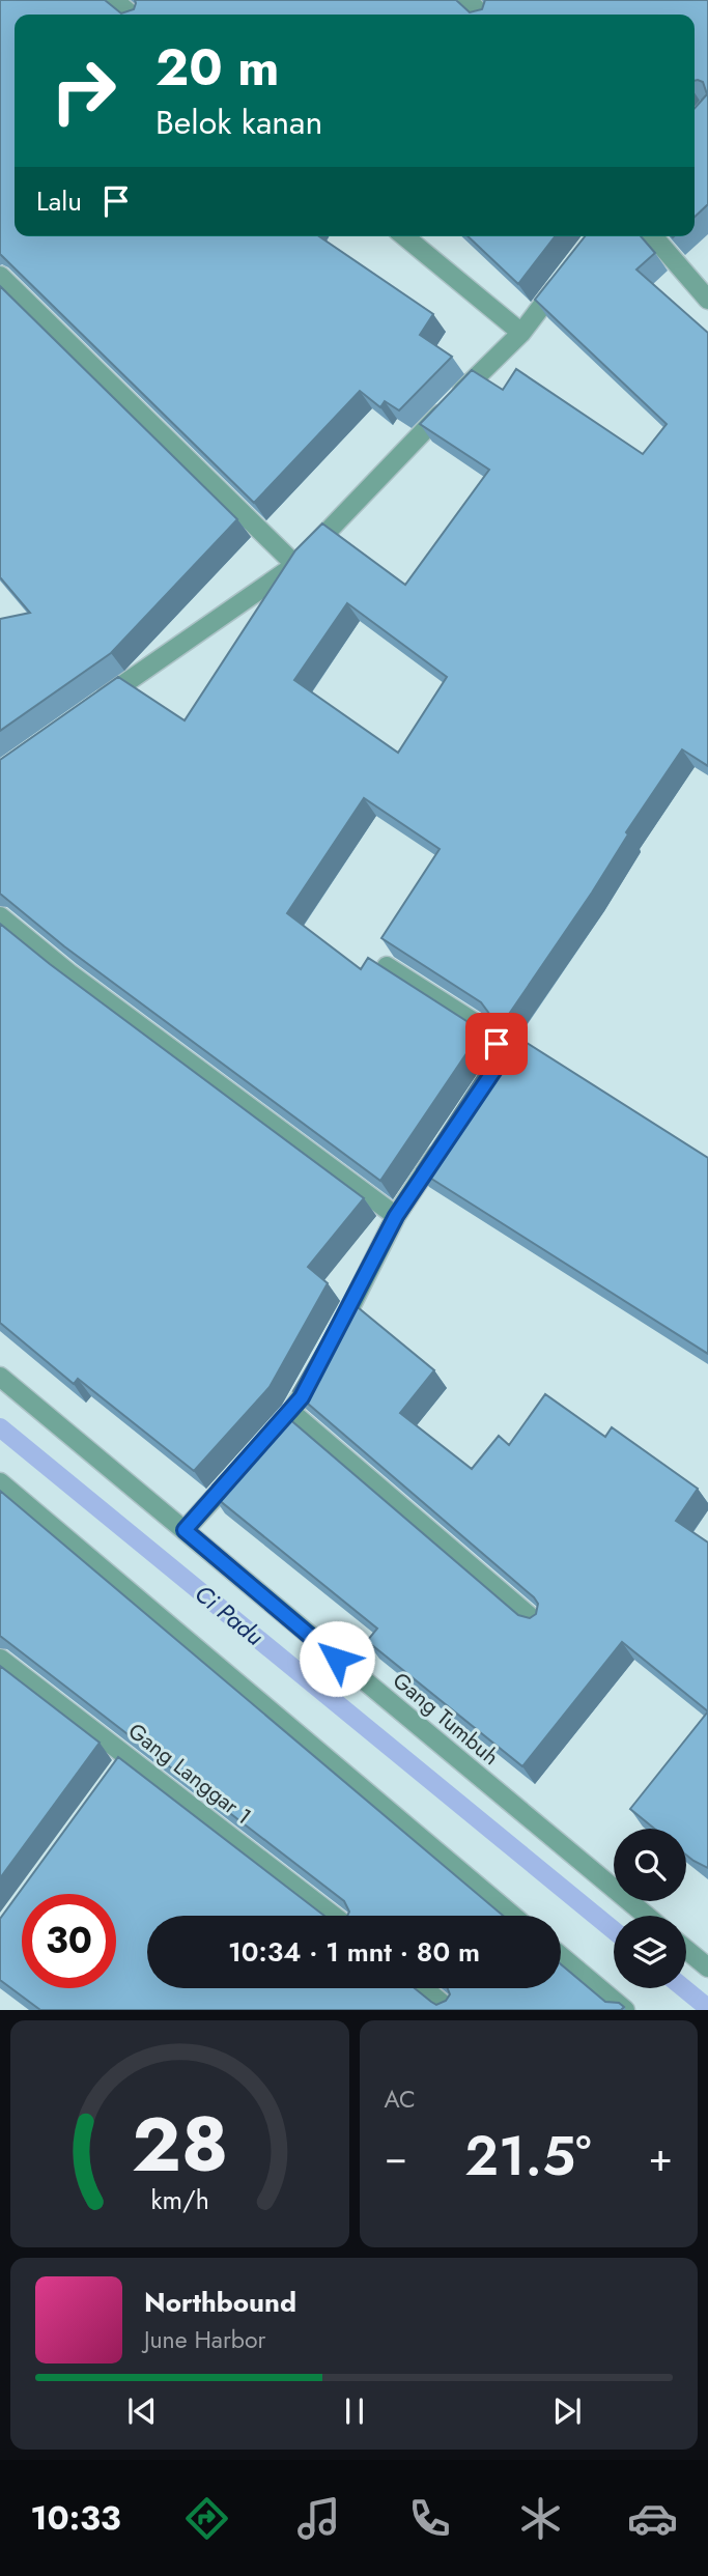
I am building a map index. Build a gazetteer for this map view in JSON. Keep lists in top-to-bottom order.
{
  "streets": {
    "street": ["Gang Tumbuh", "Gang Langgar 1"]
  },
  "water": ["Ci Padu"],
  "page": {
    "turn": ["20 m", "Belok kanan"],
    "then": "Lalu",
    "limit": "30",
    "trip": "10:34 · 1 mnt · 80 m",
    "tile": "AC",
    "heat": ["−", "21.5°", "+"],
    "song": ["Northbound", "June Harbor"],
    "tabs": "10:33",
    "gauge": ["28", "km/h"]
  }
}
